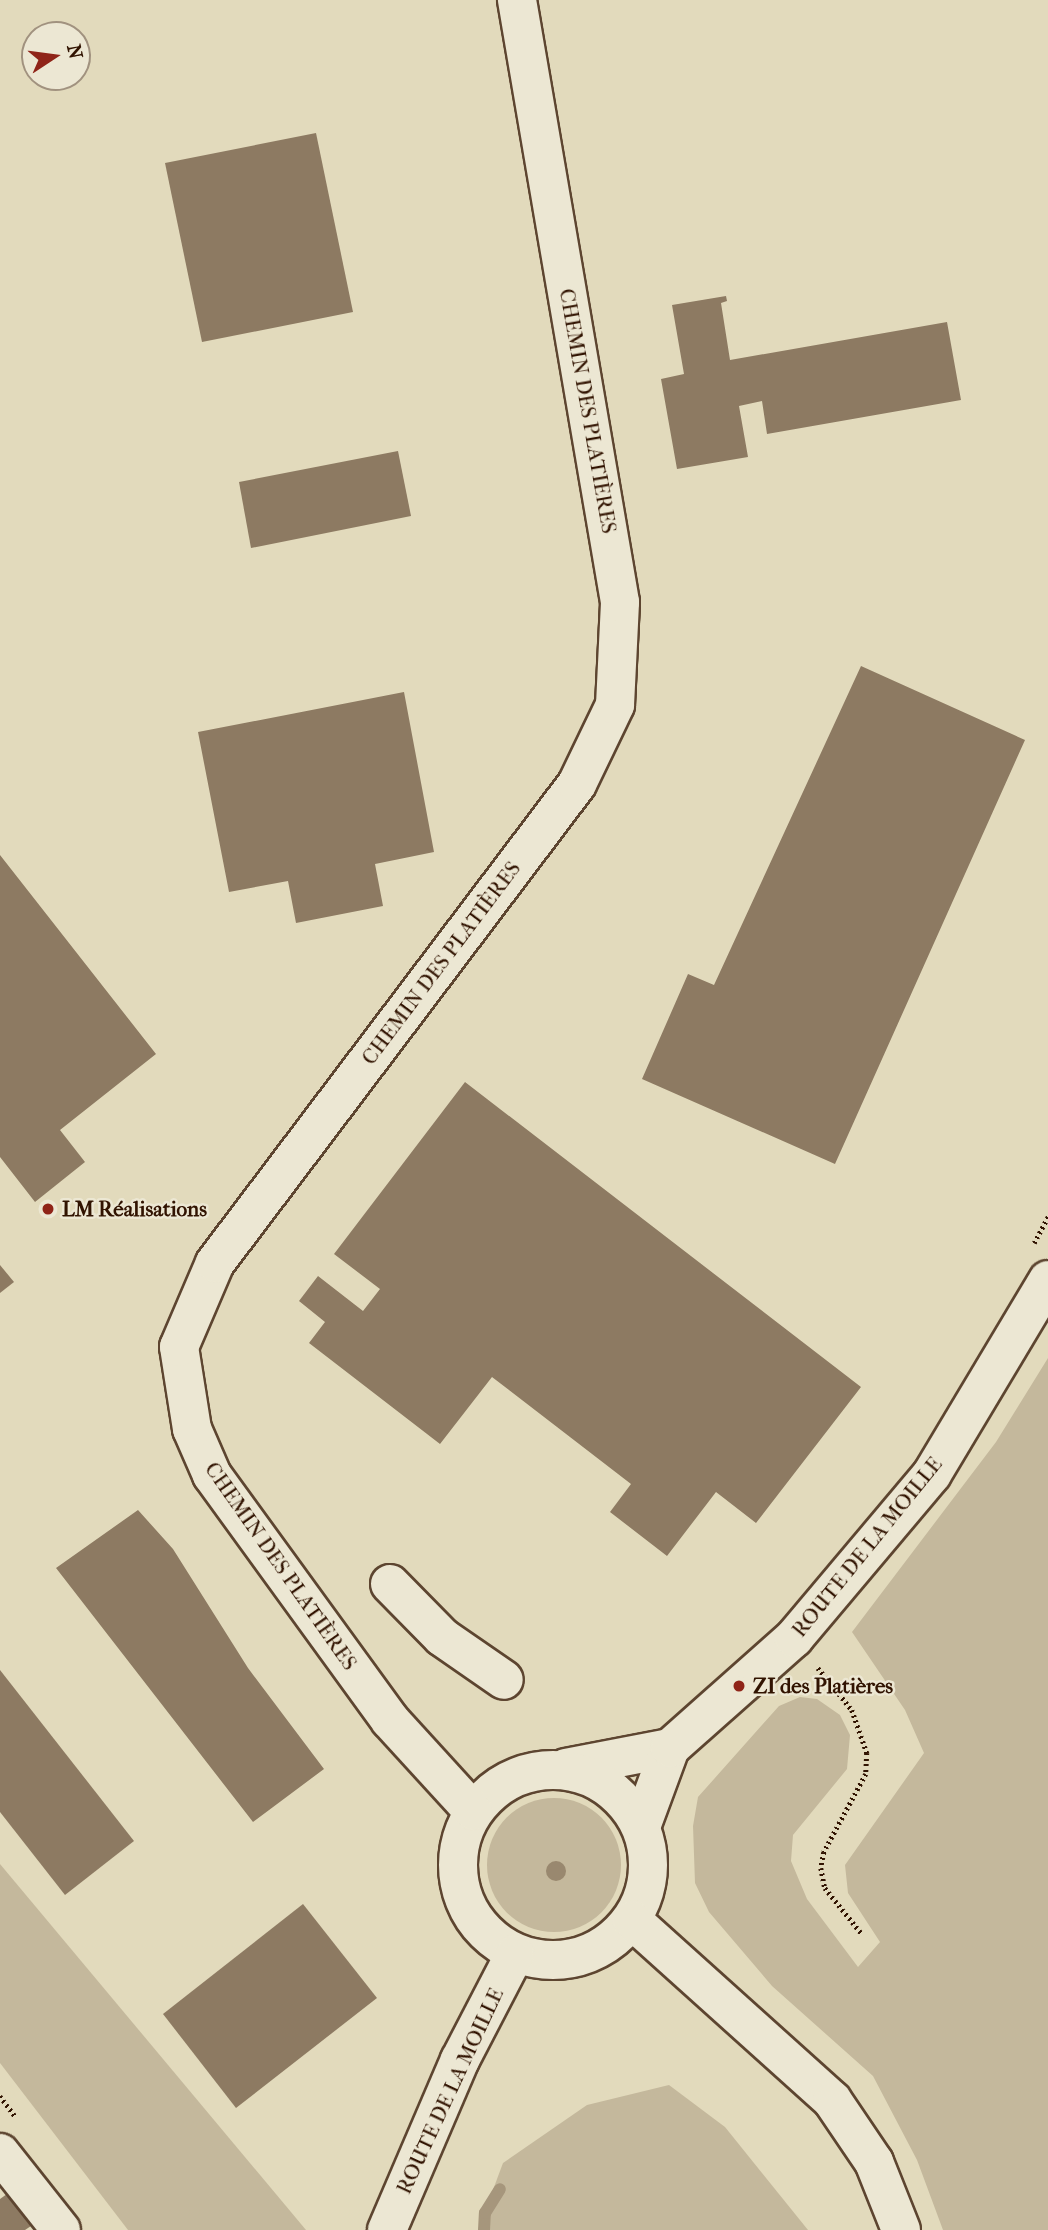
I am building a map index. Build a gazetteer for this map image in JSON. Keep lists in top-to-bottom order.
{
  "streets": {
    "street": ["CHEMIN DES PLATIÈRES", "ROUTE DE LA MOILLE"]
  },
  "crossings": [
    ["CHEMIN DES PLATIÈRES", "ROUTE DE LA MOILLE"]
  ],
  "places": ["LM Réalisations", "ZI des Platières"],
  "north": "right"
}
